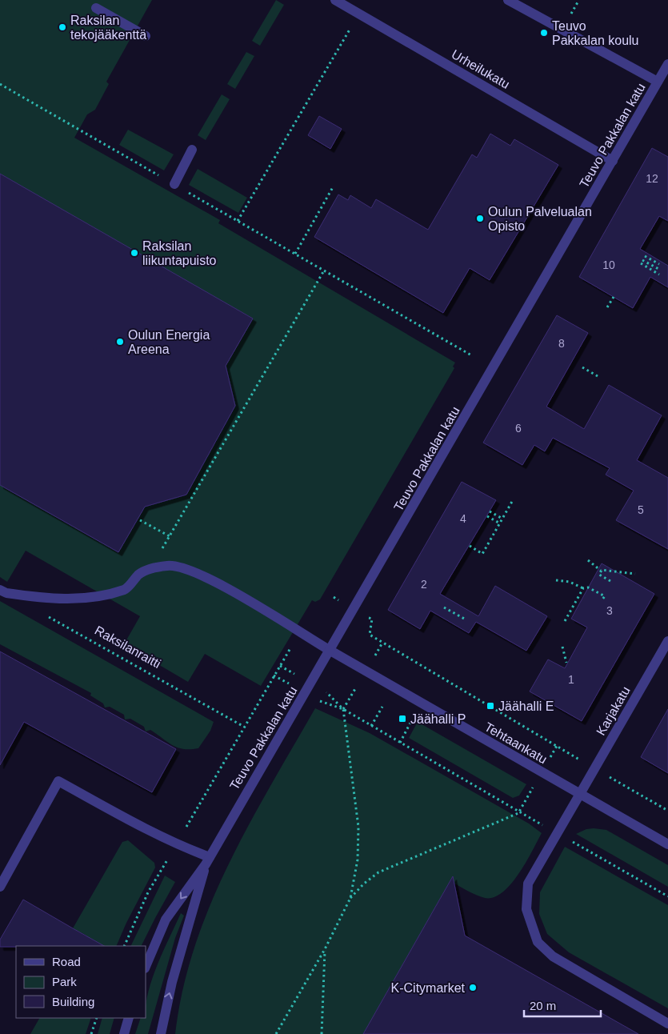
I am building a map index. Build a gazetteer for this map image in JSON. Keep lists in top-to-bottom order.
{
  "streets": {
    "street": [
      "Urheilukatu",
      "Teuvo Pakkalan katu",
      "Karjakatu",
      "Tehtaankatu"
    ],
    "path": ["Raksilanraitti"]
  },
  "crossings": [
    ["Urheilukatu", "Teuvo Pakkalan katu"],
    ["Teuvo Pakkalan katu", "Tehtaankatu"],
    ["Karjakatu", "Tehtaankatu"]
  ],
  "places": {
    "other": [
      "Raksilan tekojääkenttä",
      "Teuvo Pakkalan koulu",
      "Oulun Palvelualan Opisto",
      "Raksilan liikuntapuisto",
      "Oulun Energia Areena",
      "K-Citymarket"
    ],
    "transit": ["Jäähalli E", "Jäähalli P"]
  },
  "house_numbers": [
    "12",
    "10",
    "8",
    "6",
    "5",
    "4",
    "2",
    "3",
    "1"
  ],
  "legend": ["Road", "Park", "Building"],
  "scale_bar": "20 m"
}
